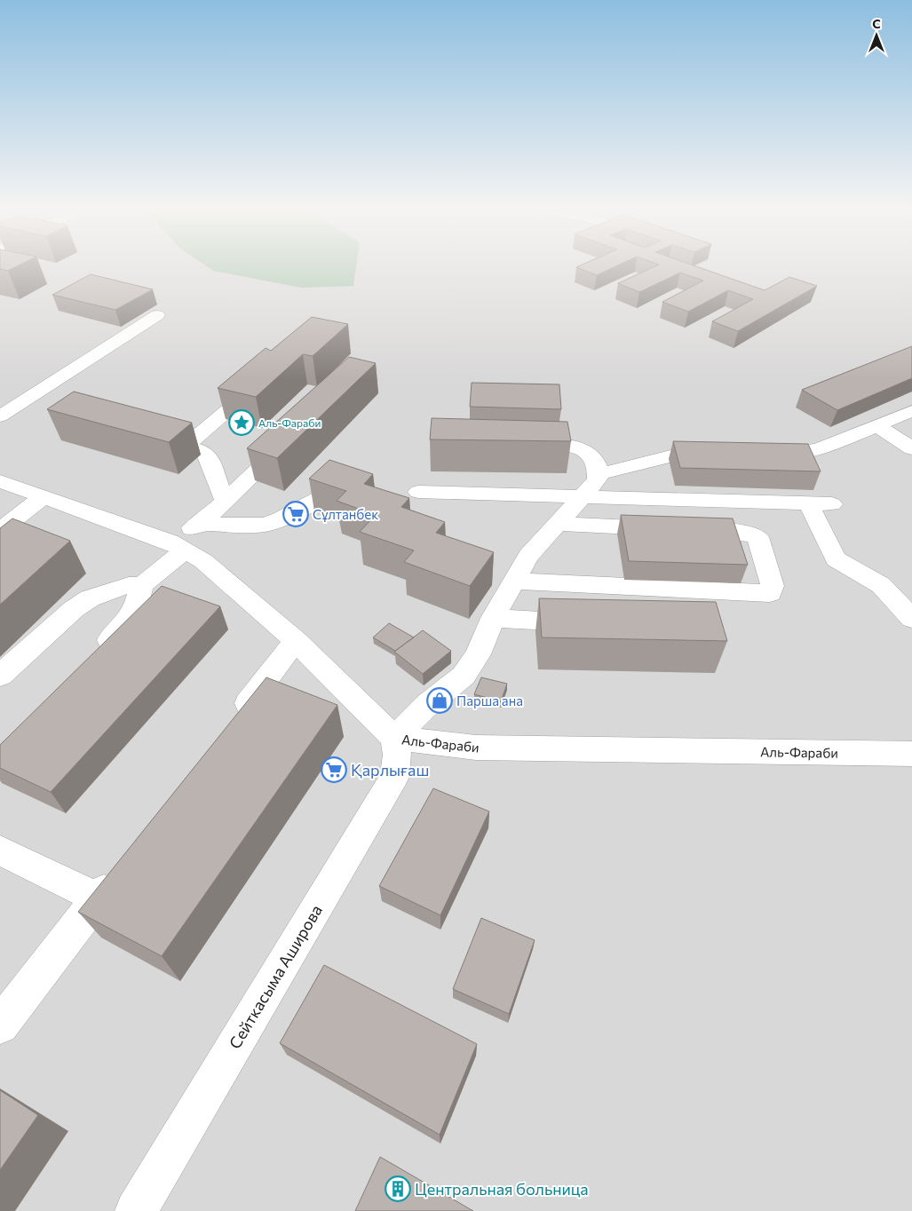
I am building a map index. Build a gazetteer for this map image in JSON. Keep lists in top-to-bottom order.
{
  "streets": {
    "street": ["Аль-Фараби", "Сейткасыма Аширова"]
  },
  "crossings": [
    ["Аль-Фараби", "Сейткасыма Аширова"]
  ],
  "places": {
    "place": ["Аль-Фараби"],
    "supermarket": ["Сұлтанбек", "Қарлығаш"],
    "shop": ["Парша ана"],
    "building": ["Центральная больница"]
  },
  "north": "top"
}
